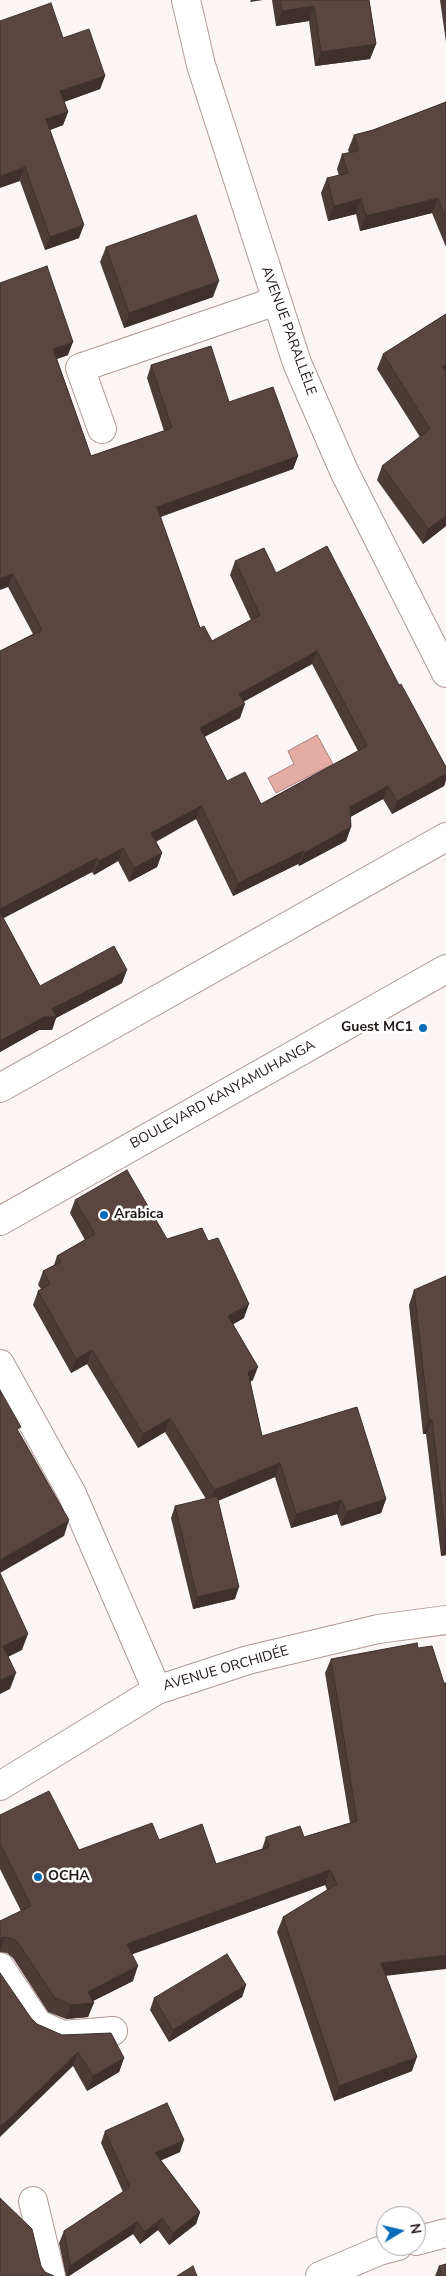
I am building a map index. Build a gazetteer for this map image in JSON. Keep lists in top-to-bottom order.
{
  "streets": {
    "street": ["AVENUE PARALLÈLE", "BOULEVARD KANYAMUHANGA", "AVENUE ORCHIDÉE"]
  },
  "places": ["Guest MC1", "Arabica", "OCHA"],
  "north": "right"
}
